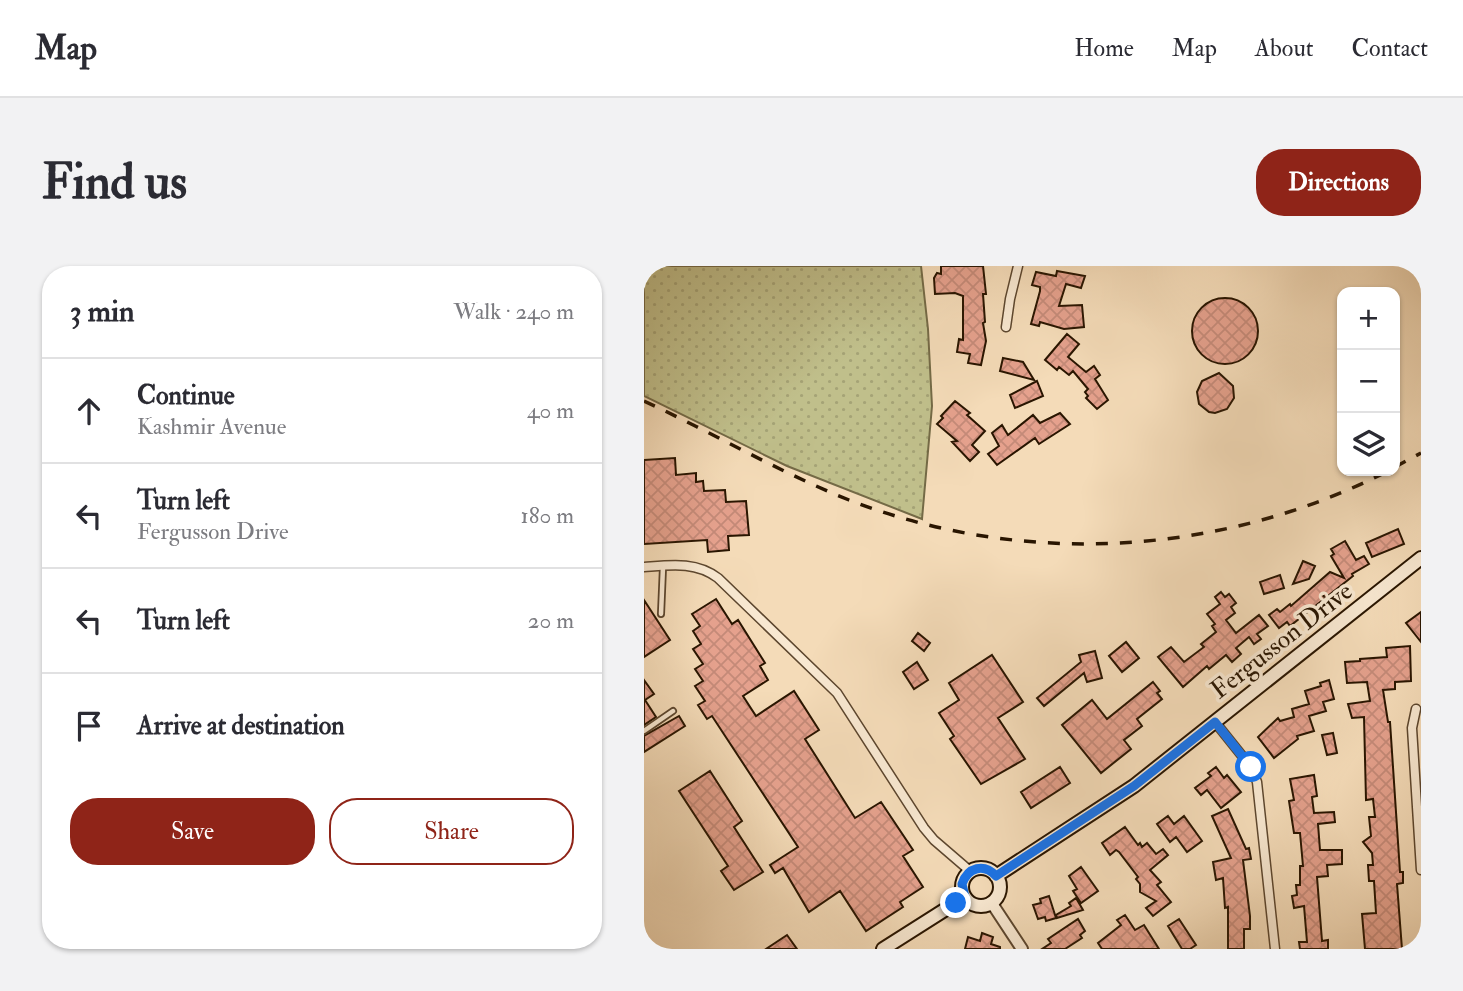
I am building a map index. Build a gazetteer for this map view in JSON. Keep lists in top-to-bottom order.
{
  "streets": {
    "main road": ["Fergusson Drive"]
  },
  "page": {
    "header": "Map",
    "nav": [
      "Home",
      "Map",
      "About",
      "Contact"
    ],
    "buttons": [
      "Directions",
      ["Save", "Share"]
    ],
    "title": "Find us",
    "heading": ["3 min", "Walk · 240 m"],
    "map_buttons": ["+", "−"],
    "list": [
      ["Continue", "Kashmir Avenue", "40 m"],
      ["Turn left", "Fergusson Drive", "180 m"],
      ["Turn left", "20 m"],
      "Arrive at destination"
    ]
  }
}
